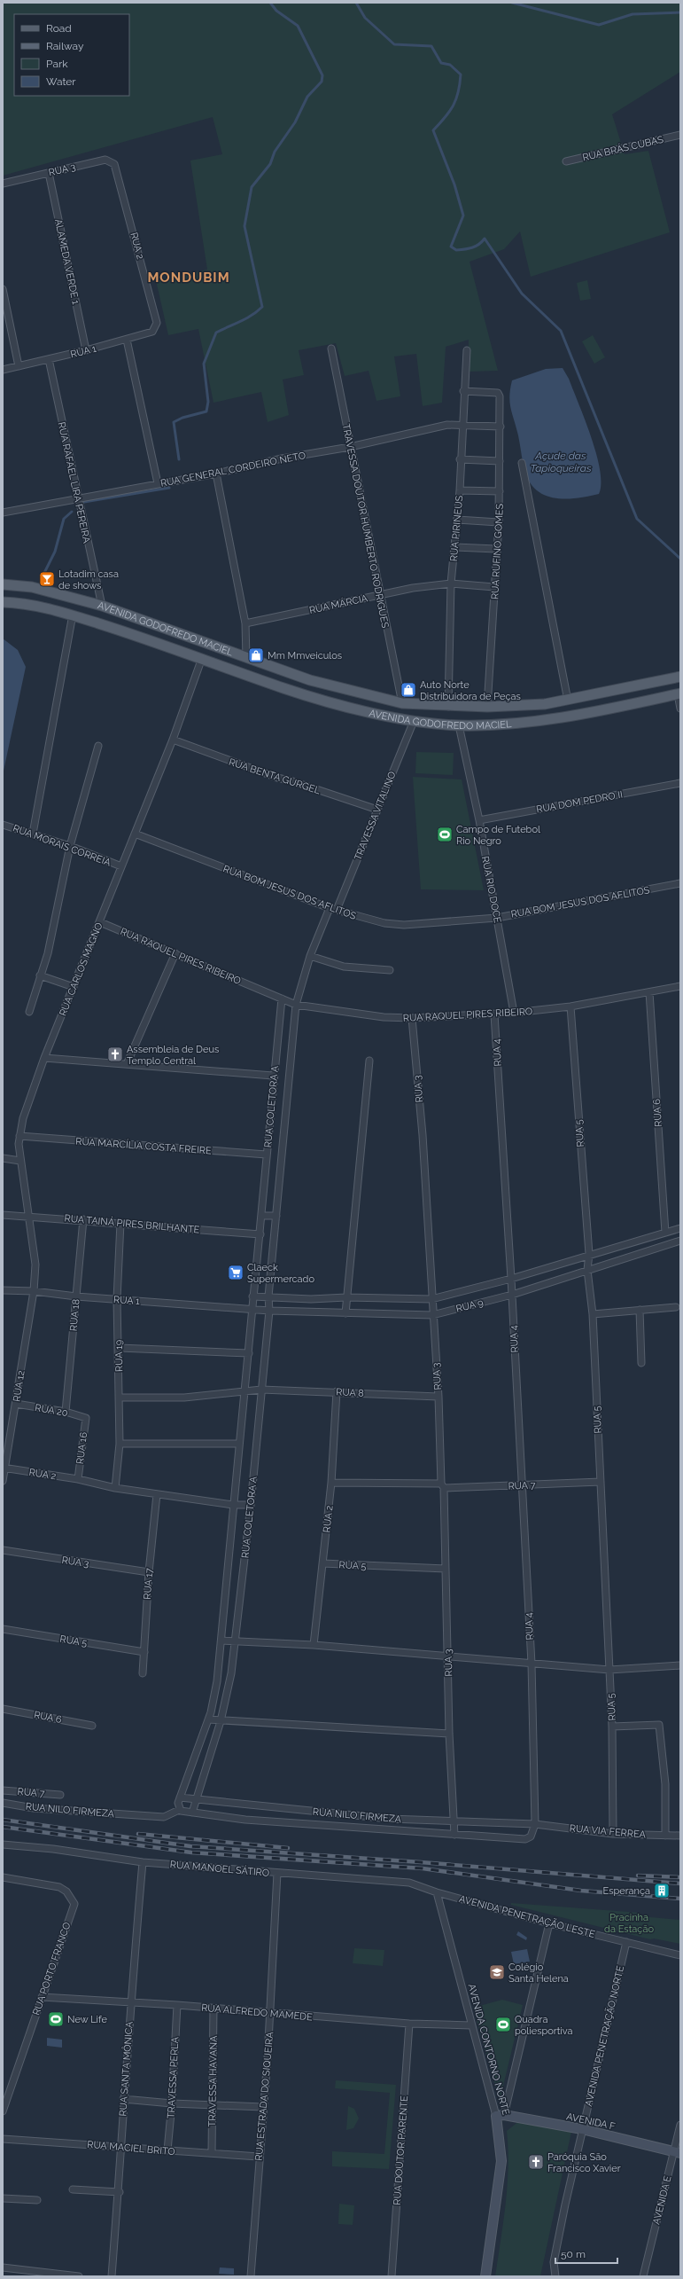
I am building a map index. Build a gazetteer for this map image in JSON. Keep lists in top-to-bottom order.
{
  "streets": {
    "main road": ["AVENIDA GODOFREDO MACIEL"],
    "street": [
      "RUA BRÁS CUBAS",
      "RUA 3",
      "RUA 2",
      "ALAMEDA VERDE 1",
      "RUA 1",
      "RUA GENERAL CORDEIRO NETO",
      "RUA RAFAEL LIRA PEREIRA",
      "TRAVESSA DOUTOR HUMBERTO RODRIGUES",
      "RUA PIRINEUS",
      "RUA RUFINO GOMES",
      "RUA MÁRCIA",
      "RUA BENTA GURGEL",
      "RUA DOM PEDRO II",
      "TRAVESSA VITALINO",
      "RUA MORAIS CORREIA",
      "RUA RIO DOCE",
      "RUA BOM JESUS DOS AFLITOS",
      "RUA RAQUEL PIRES RIBEIRO",
      "RUA CARLOS MAGNO",
      "RUA 4",
      "RUA COLETORA A",
      "RUA 6",
      "RUA 5",
      "RUA MARCÍLIA COSTA FREIRE",
      "RUA TAINÁ PIRES BRILHANTE",
      "RUA 9",
      "RUA 18",
      "RUA 19",
      "RUA 12",
      "RUA 8",
      "RUA 20",
      "RUA 16",
      "RUA 7",
      "RUA 17",
      "RUA NILO FIRMEZA",
      "RUA VIA FERREA",
      "RUA MANOEL SÁTIRO",
      "AVENIDA PENETRAÇÃO LESTE",
      "RUA PORTO FRANCO",
      "RUA ALFREDO MAMEDE",
      "AVENIDA PENETRAÇÃO NORTE",
      "AVENIDA CONTORNO NORTE",
      "RUA SANTA MÔNICA",
      "TRAVESSA PERLA",
      "TRAVESSA HAVANA",
      "RUA ESTRADA DO SIQUEIRA",
      "AVENIDA F",
      "RUA MACIEL BRITO",
      "RUA DOUTOR PARENTE",
      "AVENIDA E"
    ]
  },
  "crossings": [
    ["RUA 3", "RUA 2"],
    ["RUA 3", "ALAMEDA VERDE 1"],
    ["RUA 3", "RUA RAQUEL PIRES RIBEIRO"],
    ["RUA 3", "RUA 5"],
    ["RUA 3", "RUA 9"],
    ["RUA 3", "RUA 8"],
    ["RUA 3", "RUA 7"],
    ["RUA 3", "RUA 17"],
    ["RUA 3", "RUA NILO FIRMEZA"],
    ["RUA 2", "RUA 1"],
    ["RUA 2", "RUA COLETORA A"],
    ["RUA 2", "RUA 5"],
    ["RUA 2", "RUA 19"],
    ["RUA 2", "RUA 12"],
    ["RUA 2", "RUA 8"],
    ["RUA 2", "RUA 16"],
    ["RUA 2", "RUA 7"],
    ["RUA 2", "RUA 17"],
    ["ALAMEDA VERDE 1", "RUA 1"],
    ["RUA 1", "RUA RAFAEL LIRA PEREIRA"],
    ["RUA 1", "RUA CARLOS MAGNO"],
    ["RUA 1", "RUA COLETORA A"],
    ["RUA 1", "RUA 9"],
    ["RUA 1", "RUA 18"],
    ["RUA 1", "RUA 19"],
    ["RUA 1", "RUA 12"],
    ["RUA GENERAL CORDEIRO NETO", "RUA RAFAEL LIRA PEREIRA"],
    ["RUA GENERAL CORDEIRO NETO", "TRAVESSA DOUTOR HUMBERTO RODRIGUES"],
    ["RUA GENERAL CORDEIRO NETO", "RUA PIRINEUS"],
    ["RUA GENERAL CORDEIRO NETO", "RUA RUFINO GOMES"],
    ["RUA RAFAEL LIRA PEREIRA", "AVENIDA GODOFREDO MACIEL"],
    ["TRAVESSA DOUTOR HUMBERTO RODRIGUES", "RUA MÁRCIA"],
    ["TRAVESSA DOUTOR HUMBERTO RODRIGUES", "AVENIDA GODOFREDO MACIEL"],
    ["RUA PIRINEUS", "RUA RUFINO GOMES"],
    ["RUA PIRINEUS", "RUA MÁRCIA"],
    ["RUA PIRINEUS", "AVENIDA GODOFREDO MACIEL"],
    ["RUA RUFINO GOMES", "RUA MÁRCIA"],
    ["RUA RUFINO GOMES", "AVENIDA GODOFREDO MACIEL"],
    ["AVENIDA GODOFREDO MACIEL", "TRAVESSA VITALINO"],
    ["AVENIDA GODOFREDO MACIEL", "RUA RIO DOCE"],
    ["AVENIDA GODOFREDO MACIEL", "RUA CARLOS MAGNO"],
    ["RUA BENTA GURGEL", "TRAVESSA VITALINO"],
    ["RUA BENTA GURGEL", "RUA CARLOS MAGNO"],
    ["RUA DOM PEDRO II", "RUA RIO DOCE"],
    ["TRAVESSA VITALINO", "RUA BOM JESUS DOS AFLITOS"],
    ["TRAVESSA VITALINO", "RUA RAQUEL PIRES RIBEIRO"],
    ["TRAVESSA VITALINO", "RUA COLETORA A"],
    ["RUA MORAIS CORREIA", "RUA CARLOS MAGNO"],
    ["RUA RIO DOCE", "RUA BOM JESUS DOS AFLITOS"],
    ["RUA RIO DOCE", "RUA RAQUEL PIRES RIBEIRO"],
    ["RUA BOM JESUS DOS AFLITOS", "RUA CARLOS MAGNO"],
    ["RUA RAQUEL PIRES RIBEIRO", "RUA CARLOS MAGNO"],
    ["RUA RAQUEL PIRES RIBEIRO", "RUA 4"],
    ["RUA RAQUEL PIRES RIBEIRO", "RUA COLETORA A"],
    ["RUA RAQUEL PIRES RIBEIRO", "RUA 6"],
    ["RUA RAQUEL PIRES RIBEIRO", "RUA 5"],
    ["RUA CARLOS MAGNO", "RUA MARCÍLIA COSTA FREIRE"],
    ["RUA CARLOS MAGNO", "RUA TAINÁ PIRES BRILHANTE"],
    ["RUA CARLOS MAGNO", "RUA 12"],
    ["RUA 4", "RUA 9"],
    ["RUA 4", "RUA 7"],
    ["RUA 4", "RUA NILO FIRMEZA"],
    ["RUA 4", "RUA VIA FERREA"],
    ["RUA COLETORA A", "RUA MARCÍLIA COSTA FREIRE"],
    ["RUA COLETORA A", "RUA TAINÁ PIRES BRILHANTE"],
    ["RUA COLETORA A", "RUA 9"],
    ["RUA COLETORA A", "RUA 8"],
    ["RUA COLETORA A", "RUA NILO FIRMEZA"],
    ["RUA 6", "RUA 9"],
    ["RUA 5", "RUA 9"],
    ["RUA 5", "RUA 7"],
    ["RUA 5", "RUA 17"],
    ["RUA 5", "RUA VIA FERREA"],
    ["RUA TAINÁ PIRES BRILHANTE", "RUA 18"],
    ["RUA TAINÁ PIRES BRILHANTE", "RUA 19"],
    ["RUA 18", "RUA 20"],
    ["RUA 19", "RUA 8"],
    ["RUA 12", "RUA 20"],
    ["RUA 20", "RUA 16"],
    ["RUA NILO FIRMEZA", "RUA VIA FERREA"],
    ["RUA MANOEL SÁTIRO", "AVENIDA PENETRAÇÃO LESTE"],
    ["RUA MANOEL SÁTIRO", "AVENIDA CONTORNO NORTE"],
    ["RUA MANOEL SÁTIRO", "RUA SANTA MÔNICA"],
    ["RUA MANOEL SÁTIRO", "RUA ESTRADA DO SIQUEIRA"],
    ["AVENIDA PENETRAÇÃO LESTE", "AVENIDA PENETRAÇÃO NORTE"],
    ["AVENIDA PENETRAÇÃO LESTE", "AVENIDA CONTORNO NORTE"],
    ["RUA PORTO FRANCO", "RUA ALFREDO MAMEDE"],
    ["RUA ALFREDO MAMEDE", "AVENIDA CONTORNO NORTE"],
    ["RUA ALFREDO MAMEDE", "RUA SANTA MÔNICA"],
    ["RUA ALFREDO MAMEDE", "TRAVESSA PERLA"],
    ["RUA ALFREDO MAMEDE", "TRAVESSA HAVANA"],
    ["RUA ALFREDO MAMEDE", "RUA ESTRADA DO SIQUEIRA"],
    ["RUA ALFREDO MAMEDE", "RUA DOUTOR PARENTE"],
    ["AVENIDA PENETRAÇÃO NORTE", "AVENIDA F"],
    ["AVENIDA CONTORNO NORTE", "AVENIDA F"],
    ["RUA SANTA MÔNICA", "RUA MACIEL BRITO"],
    ["TRAVESSA PERLA", "RUA MACIEL BRITO"],
    ["TRAVESSA HAVANA", "RUA MACIEL BRITO"],
    ["RUA ESTRADA DO SIQUEIRA", "RUA MACIEL BRITO"],
    ["AVENIDA F", "AVENIDA E"]
  ],
  "districts": ["MONDUBIM"],
  "water": ["Açude das Tapioqueiras"],
  "parks": ["Pracinha da Estação"],
  "places": {
    "bar": ["Lotadim casa de shows"],
    "shop": ["Mm Mmveiculos", "Auto Norte Distribuidora de Peças"],
    "sports": ["Campo de Futebol Rio Negro", "New Life", "Quadra poliesportiva"],
    "church": ["Assembleia de Deus Templo Central", "Paróquia São Francisco Xavier"],
    "supermarket": ["Claeck Supermercado"],
    "building": ["Esperança"],
    "school or university": ["Colégio Santa Helena"]
  },
  "legend": [
    "Road",
    "Railway",
    "Park",
    "Water"
  ],
  "scale_bar": "50 m"
}
